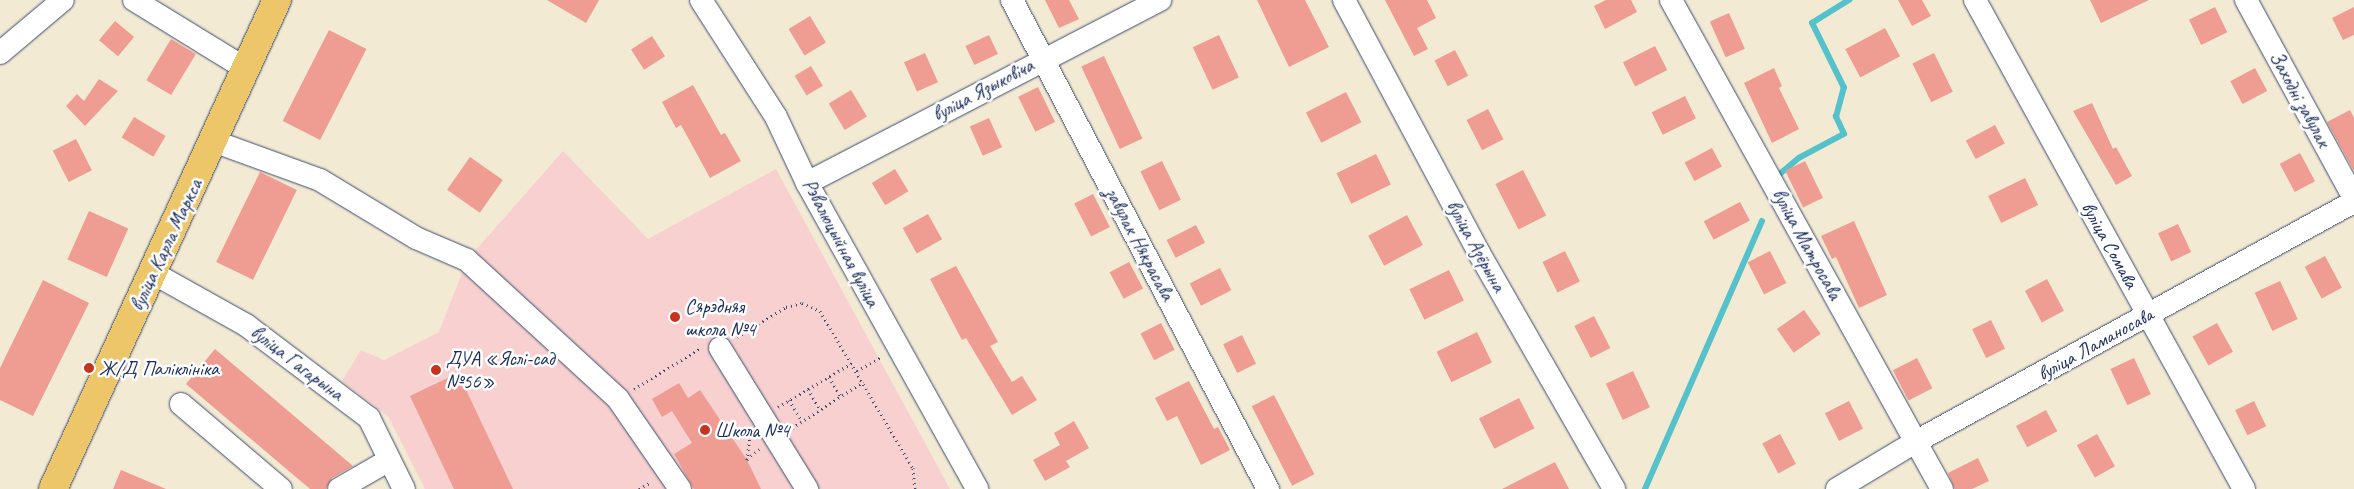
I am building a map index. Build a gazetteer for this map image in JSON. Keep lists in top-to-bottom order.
{
  "streets": {
    "main road": ["вуліца Карла Маркса"],
    "street": [
      "вуліца Языковіча",
      "Заходні завулак",
      "Рэвалюцыйная вуліца",
      "завулак Някрасава",
      "вуліца Матросава",
      "вуліца Сомава",
      "вуліца Азёрына",
      "вуліца Ламаносава",
      "вуліца Гагарына"
    ]
  },
  "crossings": [
    ["вуліца Языковіча", "Рэвалюцыйная вуліца"],
    ["вуліца Языковіча", "завулак Някрасава"],
    ["вуліца Матросава", "вуліца Ламаносава"],
    ["вуліца Карла Маркса", "вуліца Гагарына"],
    ["вуліца Сомава", "вуліца Ламаносава"]
  ],
  "places": [
    "Сярэдняя школа №4",
    "Ж/Д Паліклініка",
    "ДУА «Яслі-сад №56»",
    "Школа №4"
  ]
}
